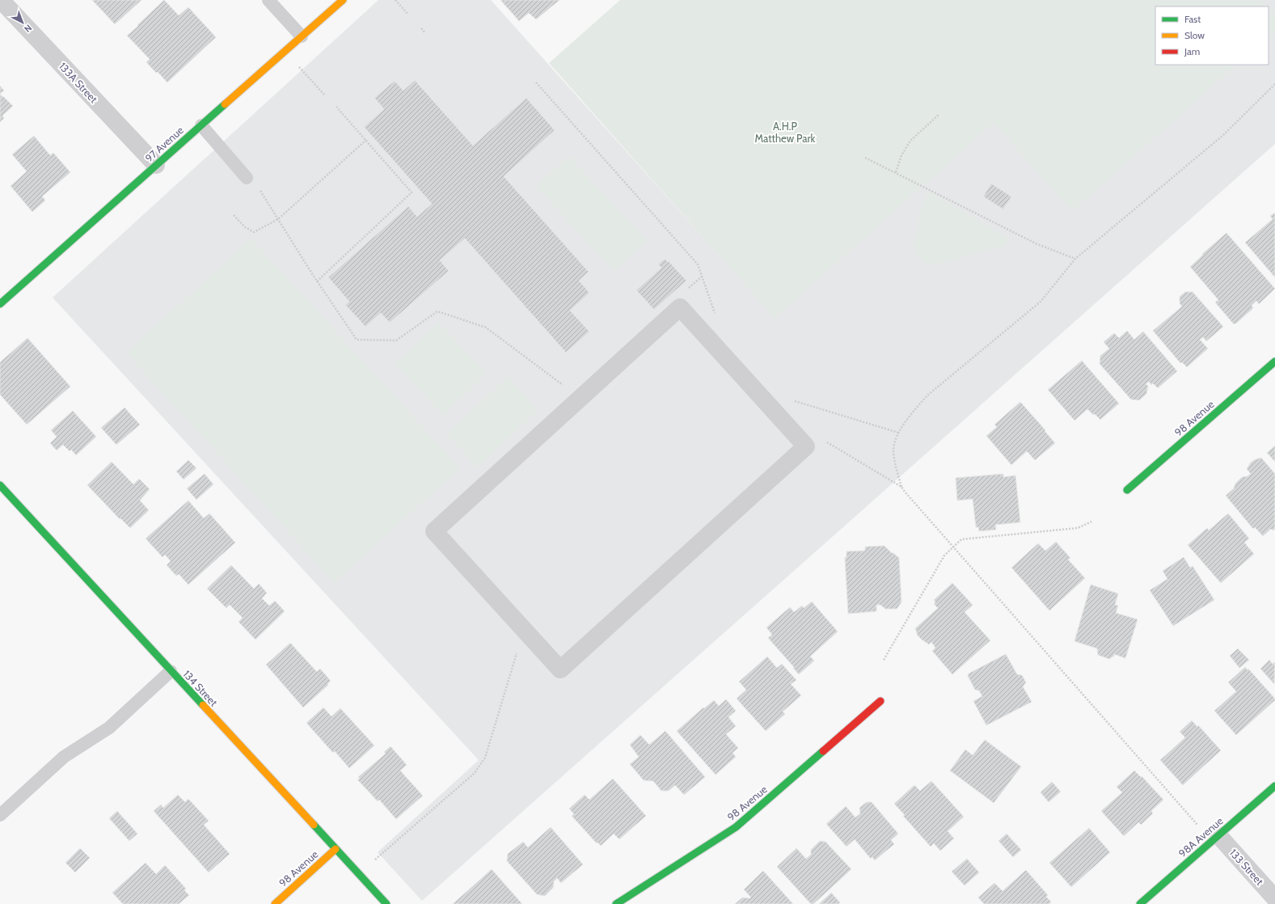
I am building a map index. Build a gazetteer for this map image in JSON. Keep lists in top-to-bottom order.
{
  "streets": {
    "street": [
      "133A Street",
      "97 Avenue",
      "98 Avenue",
      "134 Street",
      "98A Avenue",
      "133 Street"
    ]
  },
  "crossings": [
    ["133A Street", "97 Avenue"],
    ["98 Avenue", "134 Street"],
    ["98A Avenue", "133 Street"]
  ],
  "parks": ["A.H.P Matthew Park"],
  "legend": ["Fast", "Slow", "Jam"],
  "north": "bottom right"
}
